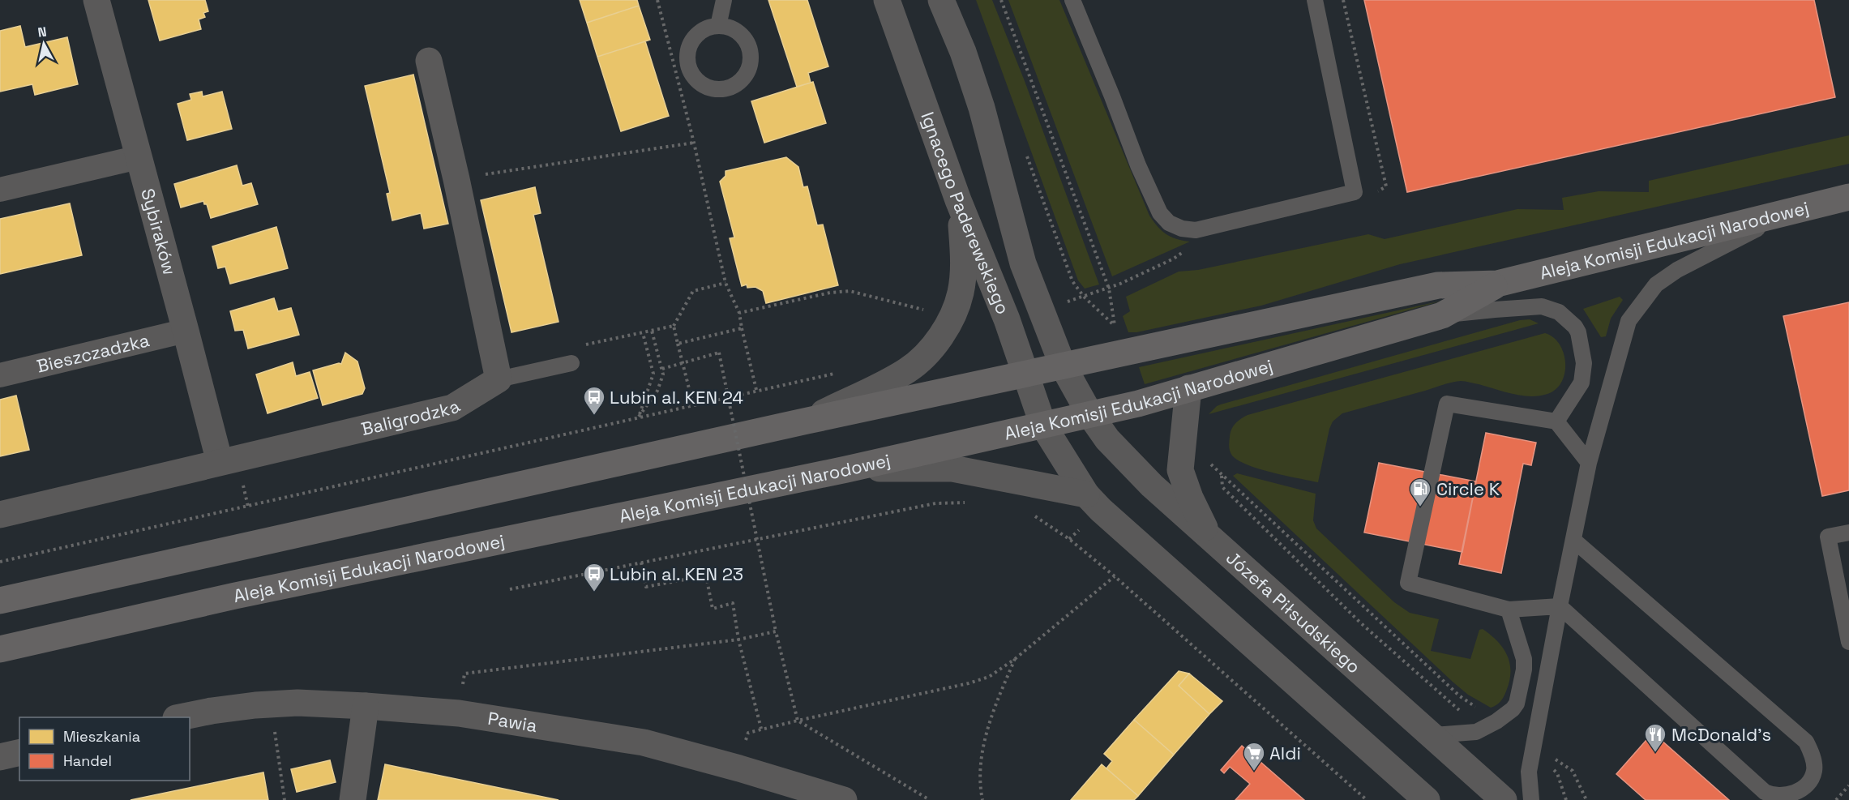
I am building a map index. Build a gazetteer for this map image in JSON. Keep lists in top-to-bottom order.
{
  "streets": {
    "main road": ["Aleja Komisji Edukacji Narodowej"],
    "street": [
      "Ignacego Paderewskiego",
      "Sybiraków",
      "Bieszczadzka",
      "Baligrodzka",
      "Józefa Piłsudskiego",
      "Pawia"
    ]
  },
  "crossings": [
    ["Ignacego Paderewskiego", "Aleja Komisji Edukacji Narodowej"],
    ["Ignacego Paderewskiego", "Józefa Piłsudskiego"],
    ["Sybiraków", "Bieszczadzka"],
    ["Sybiraków", "Baligrodzka"],
    ["Aleja Komisji Edukacji Narodowej", "Józefa Piłsudskiego"]
  ],
  "places": {
    "bus stop": ["Lubin al. KEN 24", "Lubin al. KEN 23"],
    "fuel station": ["Circle K"],
    "restaurant": ["McDonald's"],
    "supermarket": ["Aldi"]
  },
  "legend": ["Mieszkania", "Handel"],
  "north": "top"
}
